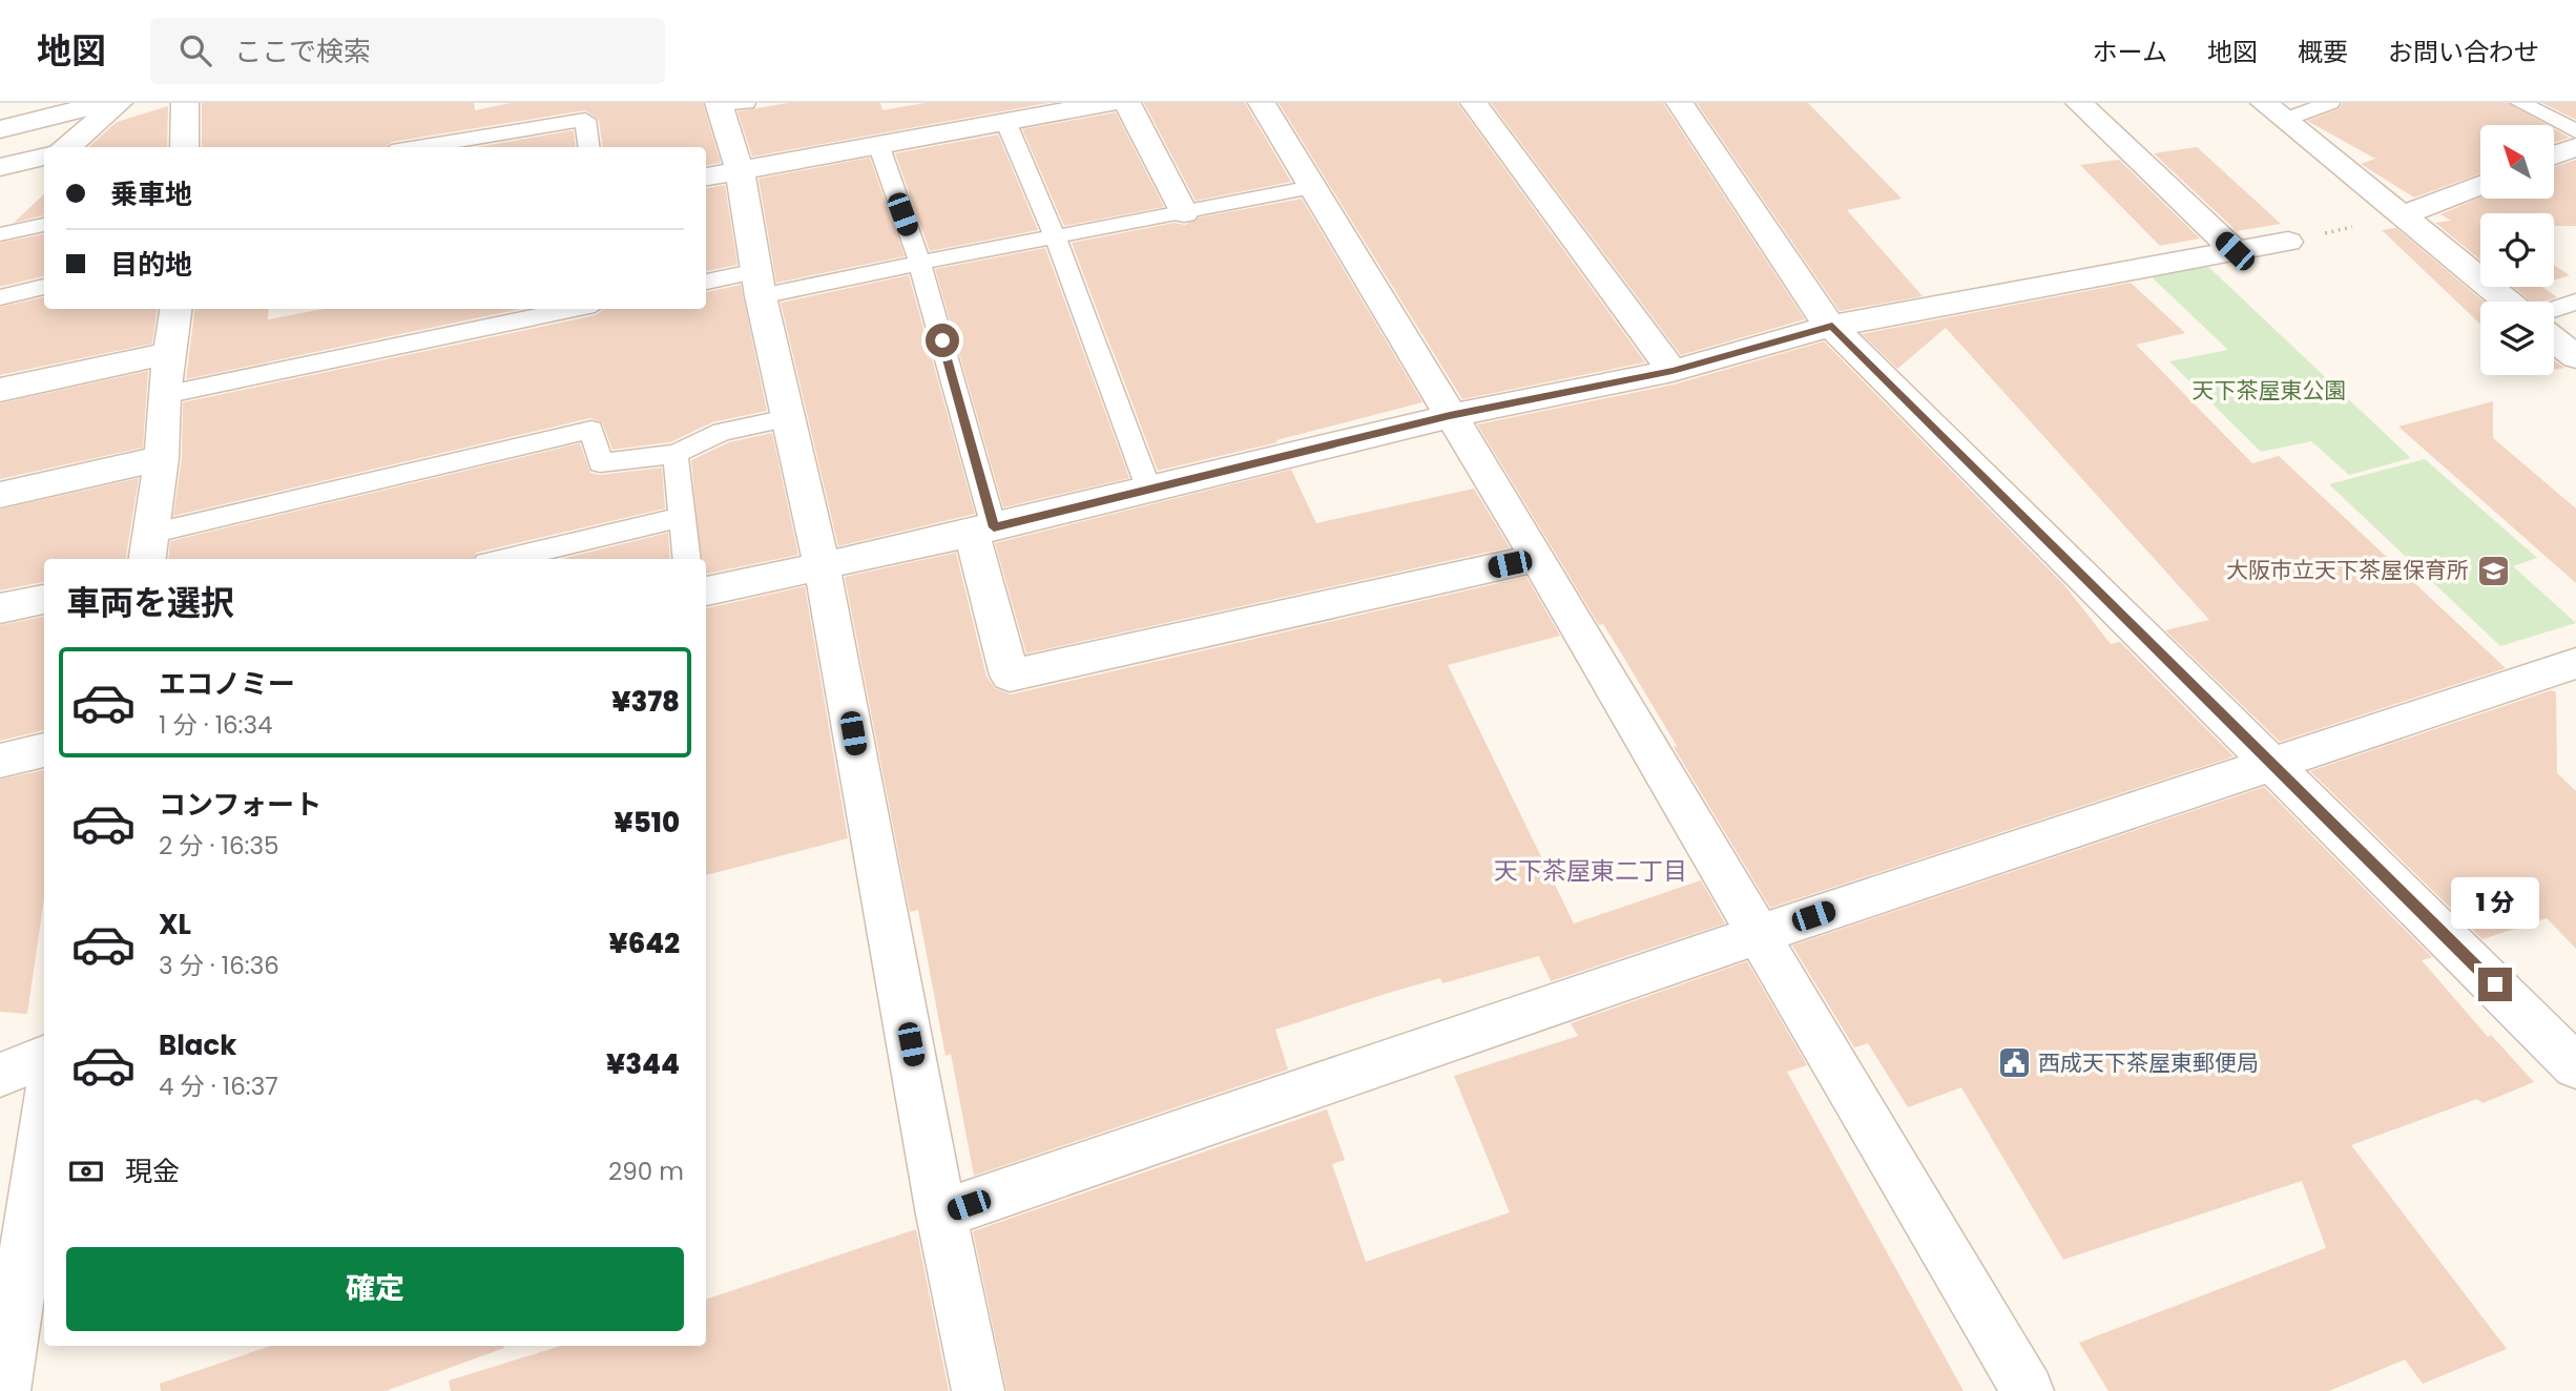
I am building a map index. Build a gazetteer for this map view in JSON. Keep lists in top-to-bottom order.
{
  "districts": ["天下茶屋東二丁目"],
  "parks": ["天下茶屋東公園"],
  "places": {
    "school or university": ["大阪市立天下茶屋保育所"],
    "public building": ["西成天下茶屋東郵便局"]
  },
  "north": "top left",
  "page": {
    "header": "地図",
    "search": "ここで検索",
    "nav": [
      "ホーム",
      "地図",
      "概要",
      "お問い合わせ"
    ],
    "banner": ["乗車地", "目的地"],
    "heading": "車両を選択",
    "list": [
      {
        "name": "エコノミー",
        "note": "1 分 · 16:34",
        "value": "¥378"
      },
      {
        "name": "コンフォート",
        "note": "2 分 · 16:35",
        "value": "¥510"
      },
      {
        "name": "XL",
        "note": "3 分 · 16:36",
        "value": "¥642"
      },
      {
        "name": "Black",
        "note": "4 分 · 16:37",
        "value": "¥344"
      }
    ],
    "bubble": "1 分",
    "pay": ["現金", "290 m"],
    "buttons": "確定"
  }
}
